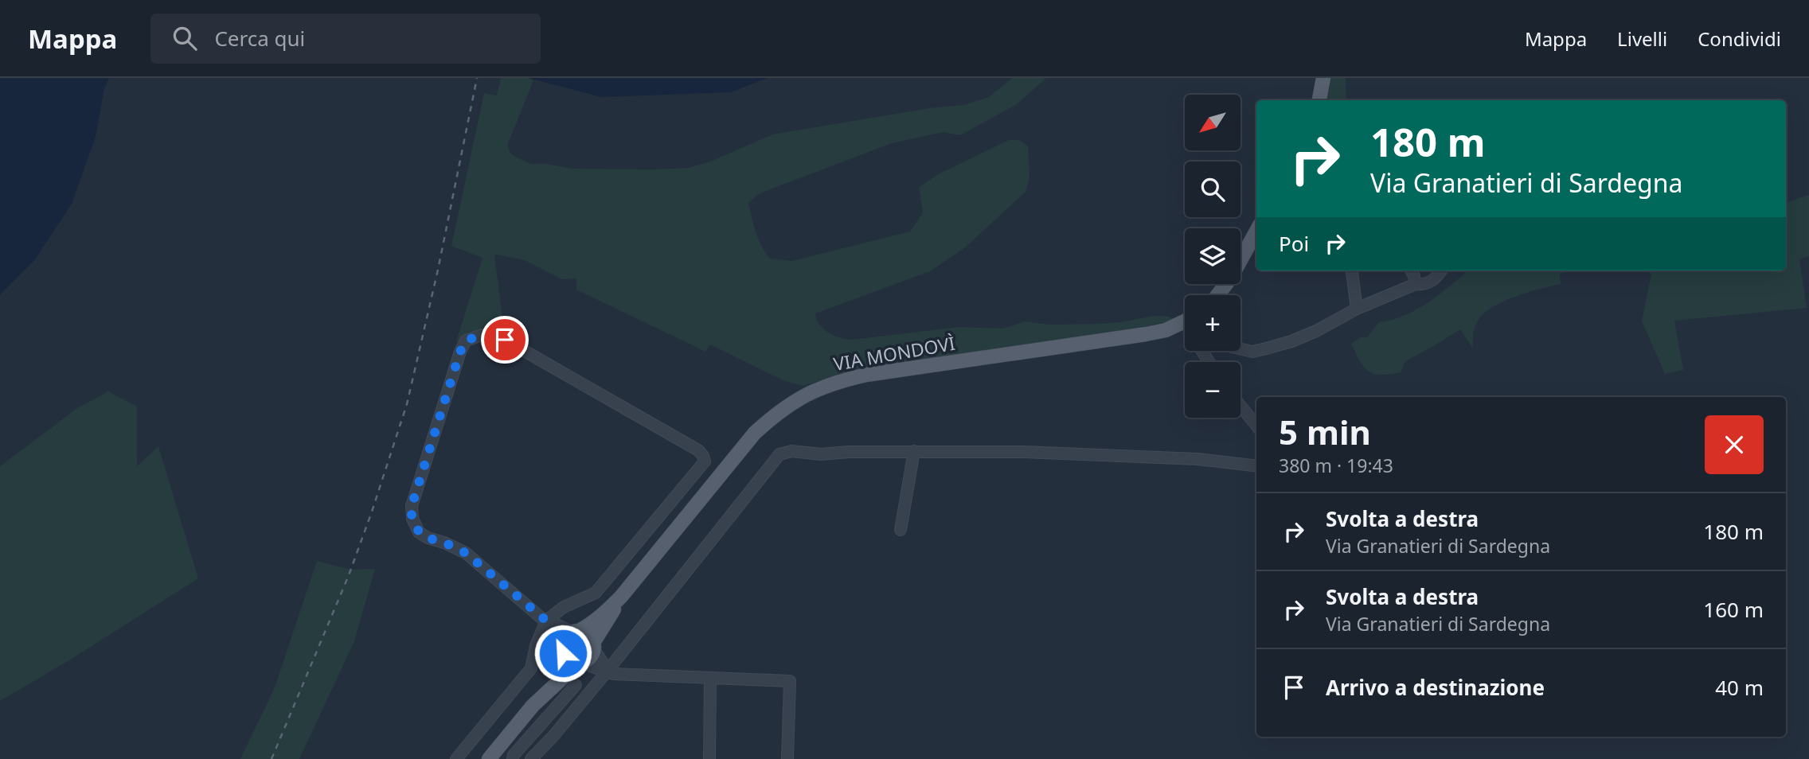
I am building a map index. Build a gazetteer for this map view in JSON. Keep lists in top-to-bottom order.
{
  "streets": {
    "main road": ["VIA MONDOVÌ"]
  },
  "north": "bottom left",
  "page": {
    "header": "Mappa",
    "search": "Cerca qui",
    "nav": ["Mappa", "Livelli", "Condividi"],
    "map_buttons": ["+", "−"],
    "turn": ["180 m", "Via Granatieri di Sardegna"],
    "then": "Poi",
    "heading": ["5 min", "380 m · 19:43"],
    "list": [
      {
        "name": "Svolta a destra",
        "note": "Via Granatieri di Sardegna",
        "value": "180 m"
      },
      {
        "name": "Svolta a destra",
        "note": "Via Granatieri di Sardegna",
        "value": "160 m"
      },
      {
        "name": "Arrivo a destinazione",
        "value": "40 m"
      }
    ]
  }
}
